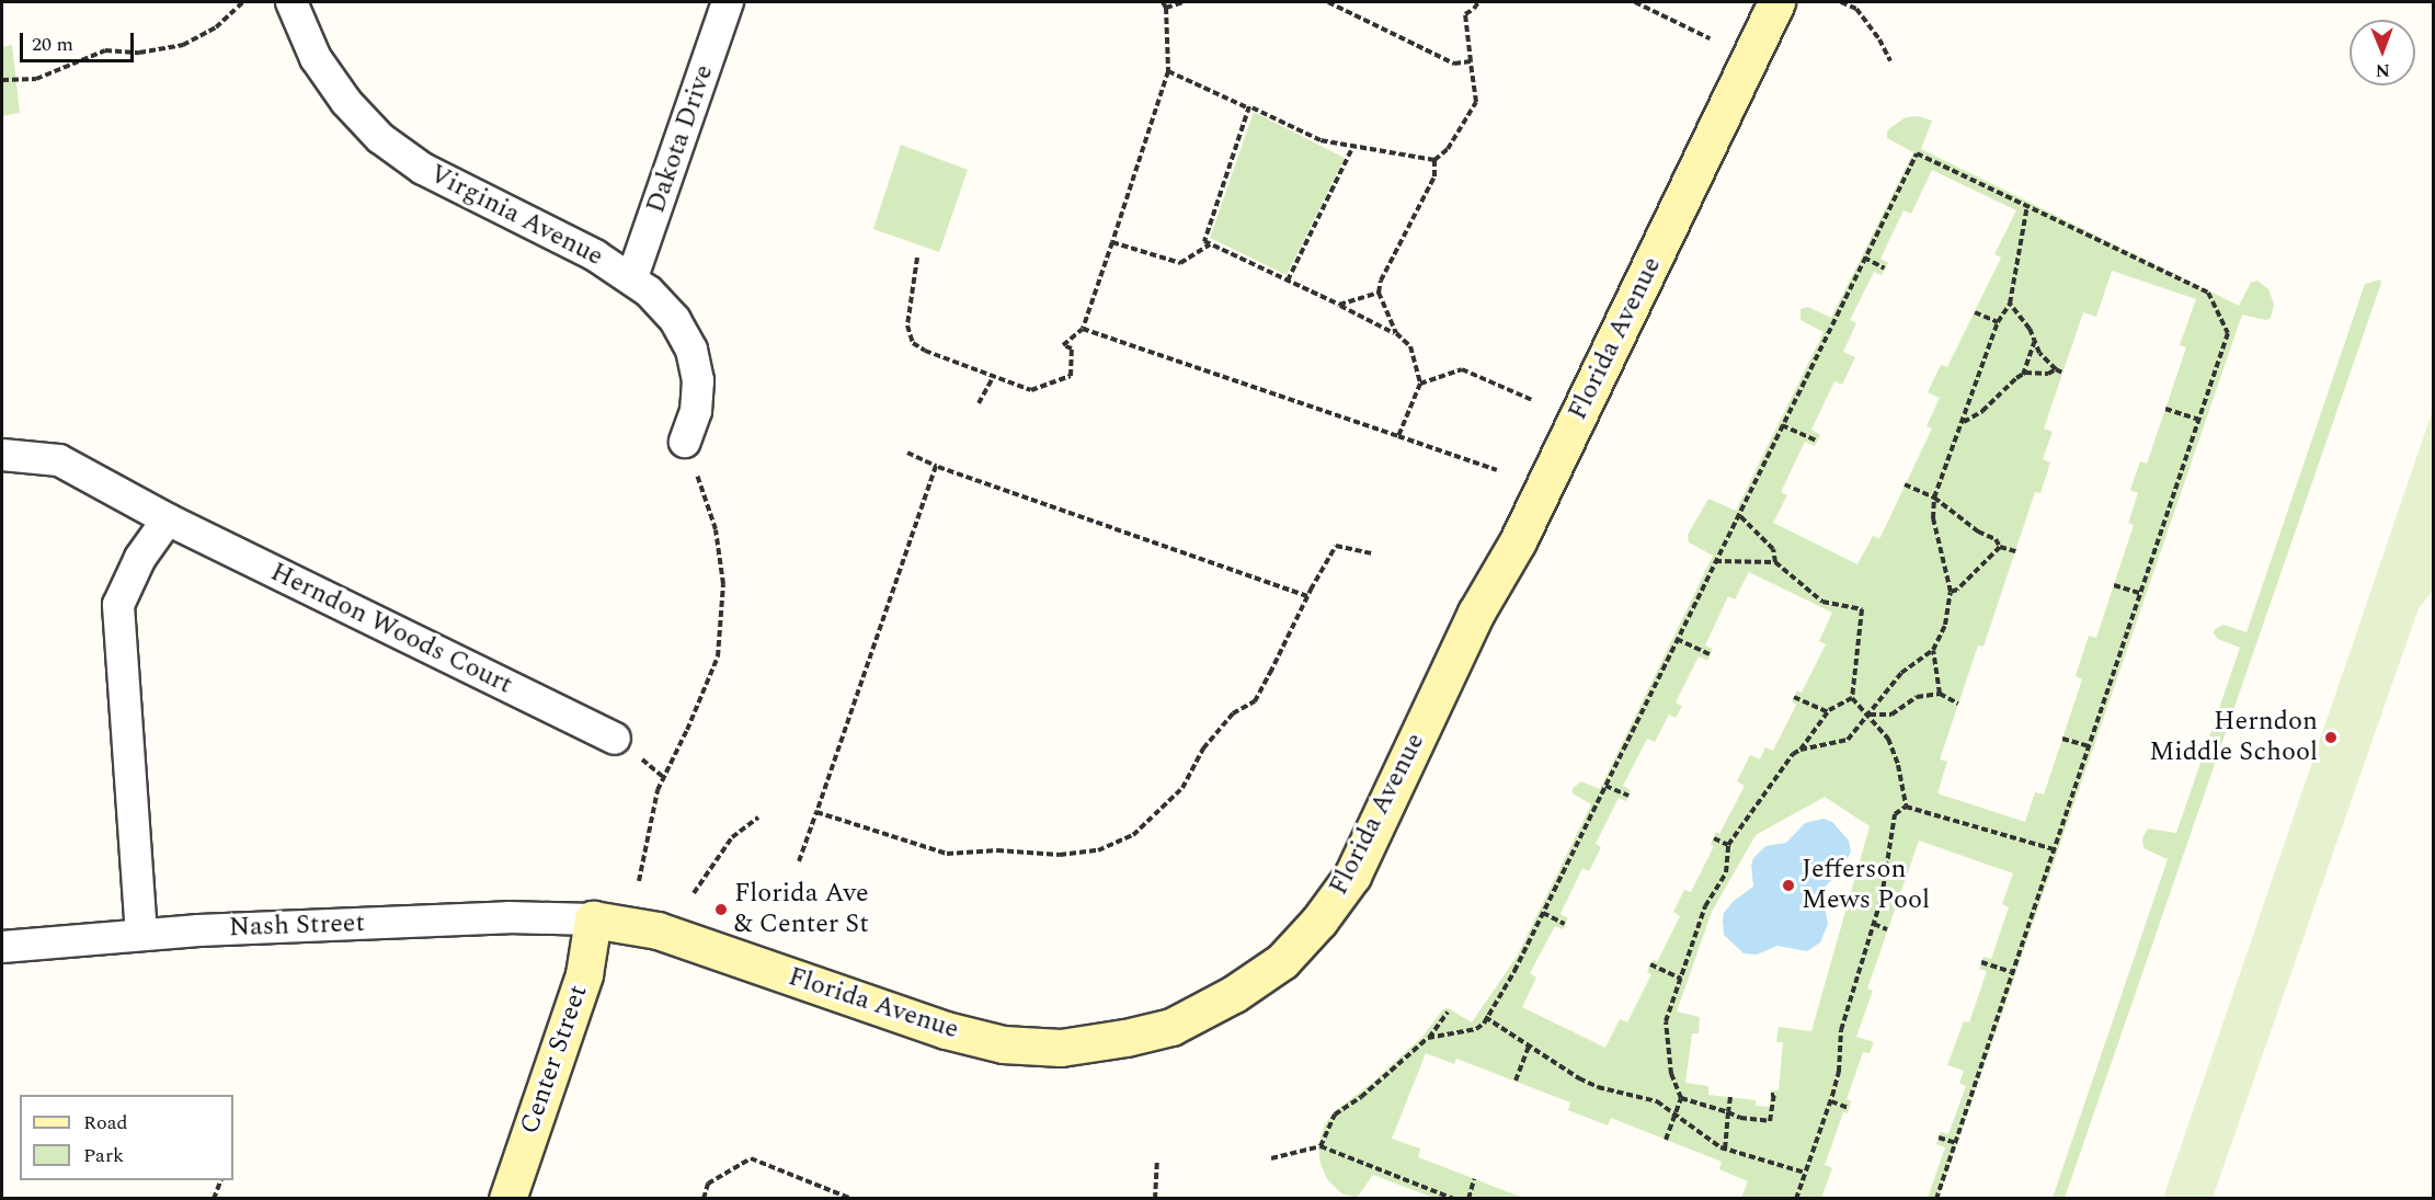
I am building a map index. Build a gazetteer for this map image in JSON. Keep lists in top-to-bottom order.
{
  "streets": {
    "street": [
      "Dakota Drive",
      "Virginia Avenue",
      "Florida Avenue",
      "Herndon Woods Court",
      "Nash Street",
      "Center Street"
    ]
  },
  "crossings": [
    ["Dakota Drive", "Virginia Avenue"],
    ["Florida Avenue", "Nash Street"],
    ["Florida Avenue", "Center Street"],
    ["Nash Street", "Center Street"]
  ],
  "places": ["Herndon Middle School", "Jefferson Mews Pool", "Florida Ave & Center St"],
  "legend": ["Road", "Park"],
  "scale_bar": "20 m",
  "north": "bottom"
}
